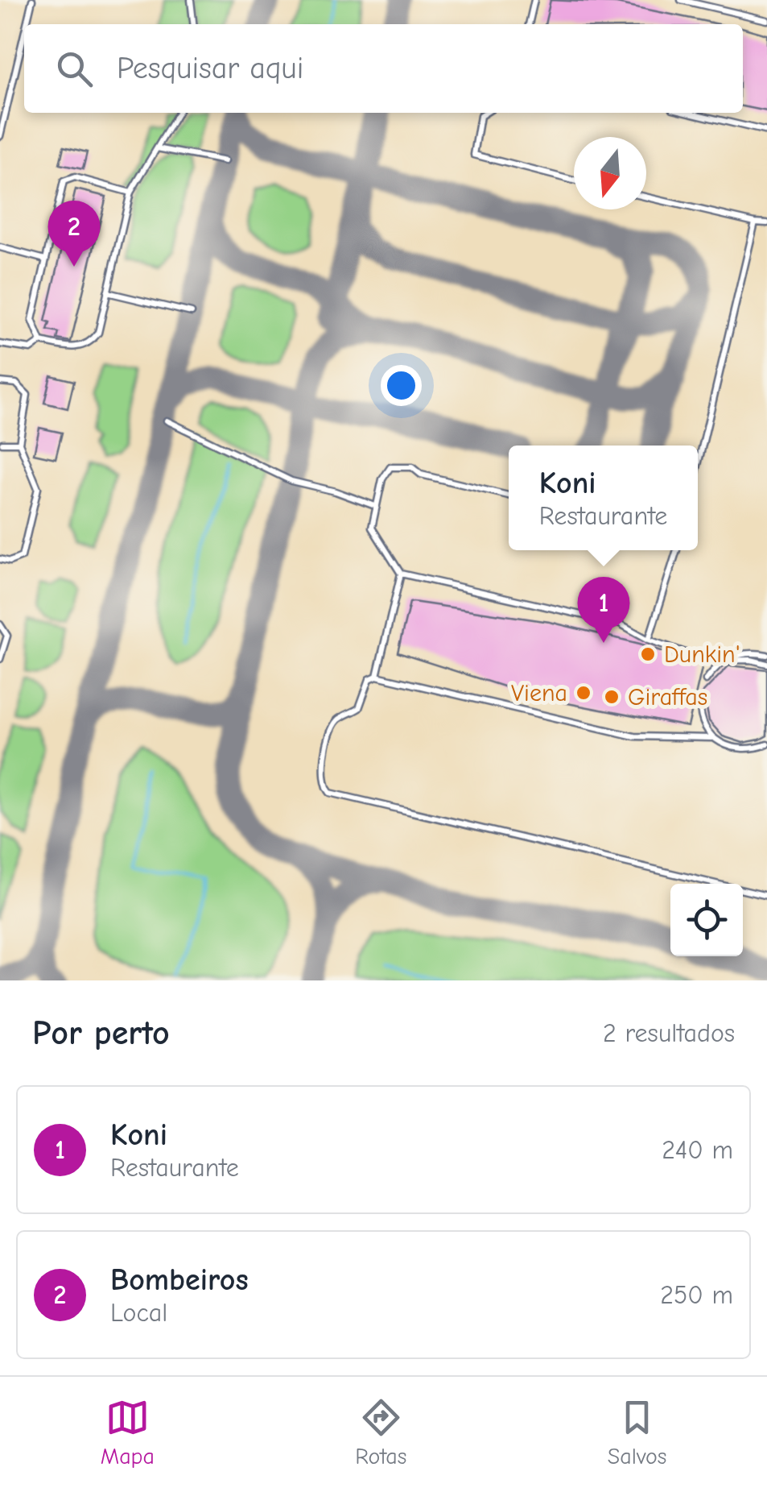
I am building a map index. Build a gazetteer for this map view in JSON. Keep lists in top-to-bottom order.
{
  "places": ["Dunkin'", "Viena", "Giraffas"],
  "north": "bottom",
  "page": {
    "search": "Pesquisar aqui",
    "pins": ["2", "1"],
    "popup": ["Koni", "Restaurante"],
    "heading": ["Por perto", "2 resultados"],
    "list": [
      {
        "mark": "1",
        "name": "Koni",
        "note": "Restaurante",
        "value": "240 m"
      },
      {
        "mark": "2",
        "name": "Bombeiros",
        "note": "Local",
        "value": "250 m"
      }
    ],
    "nav": ["Mapa", "Rotas", "Salvos"]
  }
}
